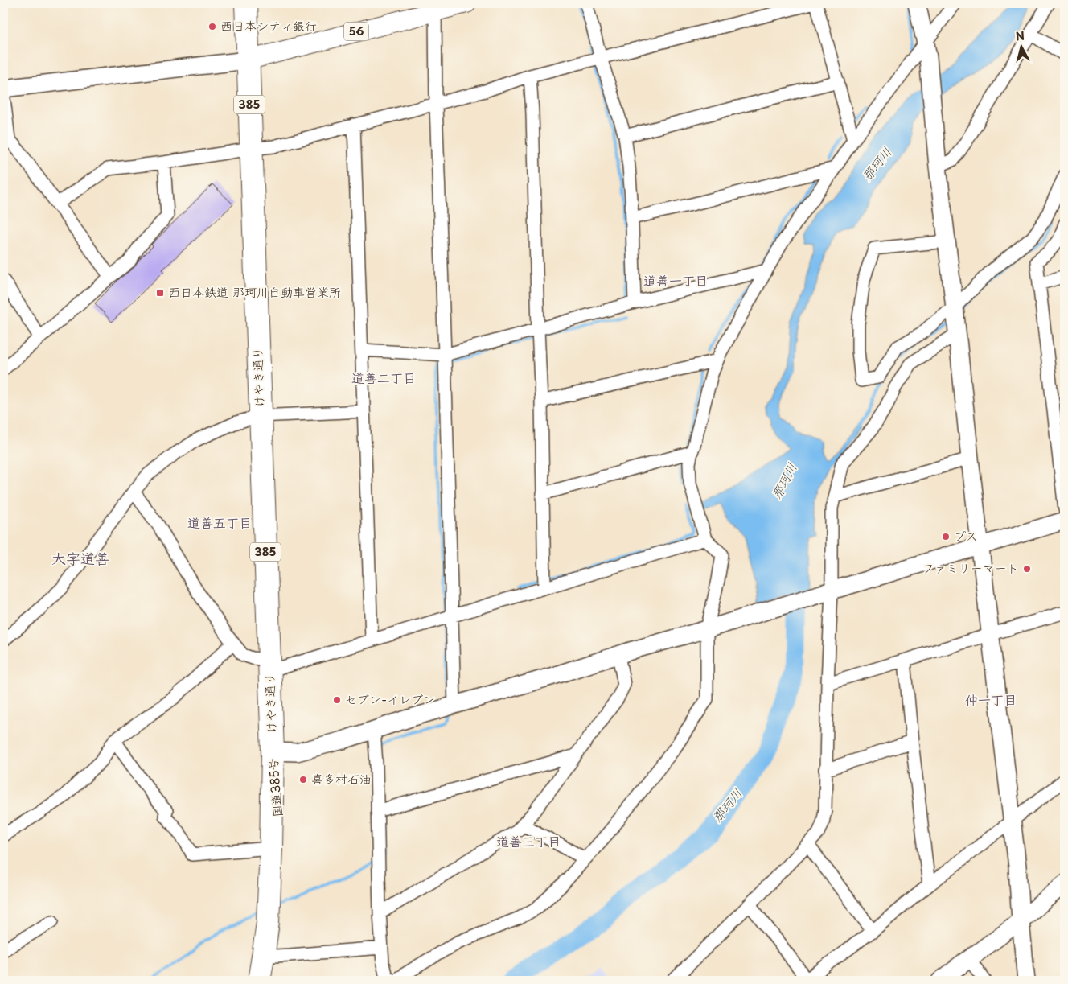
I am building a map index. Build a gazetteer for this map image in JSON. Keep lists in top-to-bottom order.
{
  "streets": {
    "highway": ["385", "けやき通り", "国道385号"],
    "main road": ["56"]
  },
  "crossings": [
    ["56", "けやき通り"],
    ["けやき通り", "国道385号"]
  ],
  "districts": [
    "道善一丁目",
    "道善二丁目",
    "道善五丁目",
    "大字道善",
    "仲一丁目",
    "道善三丁目"
  ],
  "water": ["那珂川"],
  "places": {
    "other": [
      "西日本シティ銀行",
      "プス",
      "ファミリーマート",
      "セブン-イレブン",
      "喜多村石油"
    ],
    "transit": ["西日本鉄道 那珂川自動車営業所"]
  },
  "north": "top"
}
